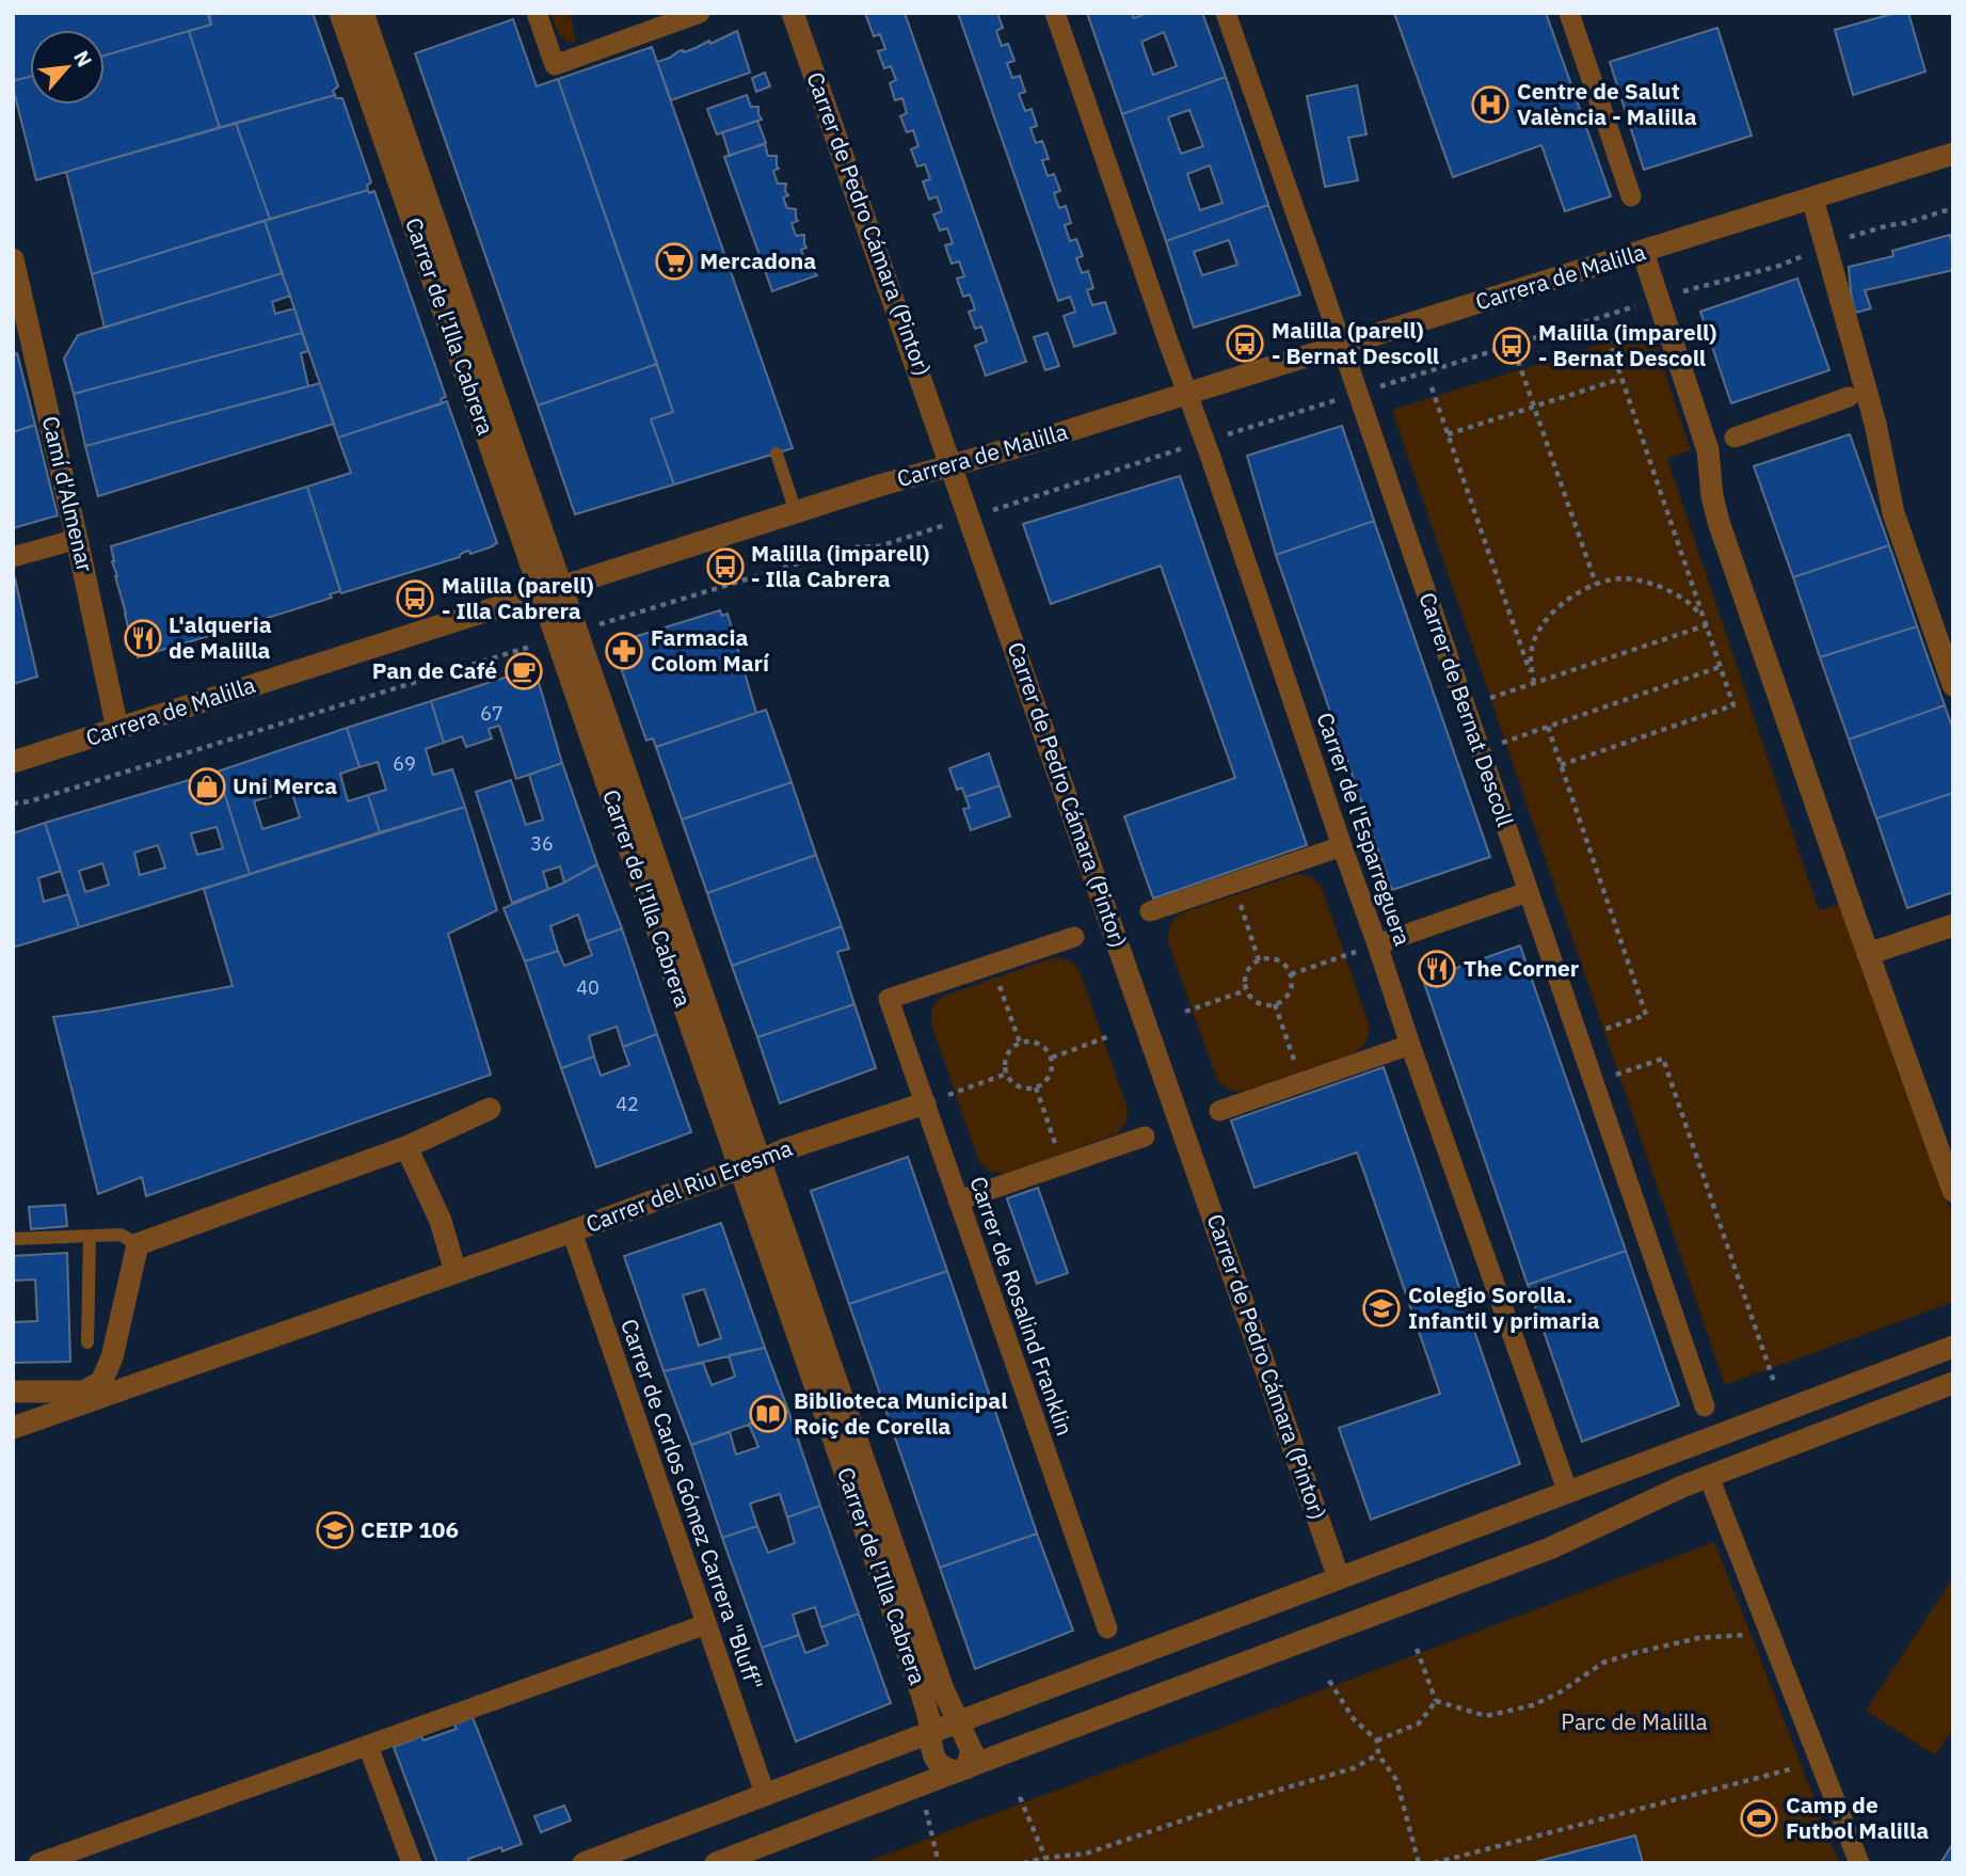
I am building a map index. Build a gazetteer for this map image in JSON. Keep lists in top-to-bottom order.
{
  "streets": {
    "street": [
      "Carrer de Pedro Cámara (Pintor)",
      "Carrera de Malilla",
      "Carrer de l'Illa Cabrera",
      "Camí d'Almenar",
      "Carrer de Bernat Descoll",
      "Carrer de l'Esparreguera",
      "Carrer del Riu Eresma",
      "Carrer de Rosalind Franklin",
      "Carrer de Carlos Gómez Carrera \"Bluff\""
    ]
  },
  "crossings": [
    ["Carrer de Pedro Cámara (Pintor)", "Carrera de Malilla"],
    ["Carrera de Malilla", "Carrer de l'Illa Cabrera"],
    ["Carrera de Malilla", "Camí d'Almenar"],
    ["Carrera de Malilla", "Carrer de Bernat Descoll"],
    ["Carrera de Malilla", "Carrer de l'Esparreguera"],
    ["Carrer de l'Illa Cabrera", "Carrer del Riu Eresma"],
    ["Carrer del Riu Eresma", "Carrer de Rosalind Franklin"],
    ["Carrer del Riu Eresma", "Carrer de Carlos Gómez Carrera \"Bluff\""]
  ],
  "parks": ["Parc de Malilla"],
  "places": {
    "hospital": ["Centre de Salut València - Malilla"],
    "supermarket": ["Mercadona"],
    "bus stop": [
      "Malilla (parell) - Bernat Descoll",
      "Malilla (imparell) - Bernat Descoll",
      "Malilla (imparell) - Illa Cabrera",
      "Malilla (parell) - Illa Cabrera"
    ],
    "restaurant": ["L'alqueria de Malilla", "The Corner"],
    "pharmacy": ["Farmacia Colom Marí"],
    "cafe": ["Pan de Café"],
    "shop": ["Uni Merca"],
    "school or university": ["Colegio Sorolla. Infantil y primaria", "CEIP 106"],
    "library": ["Biblioteca Municipal Roiç de Corella"],
    "sports": ["Camp de Futbol Malilla"]
  },
  "house_numbers": [
    "67",
    "69",
    "36",
    "40",
    "42"
  ],
  "north": "top right"
}
